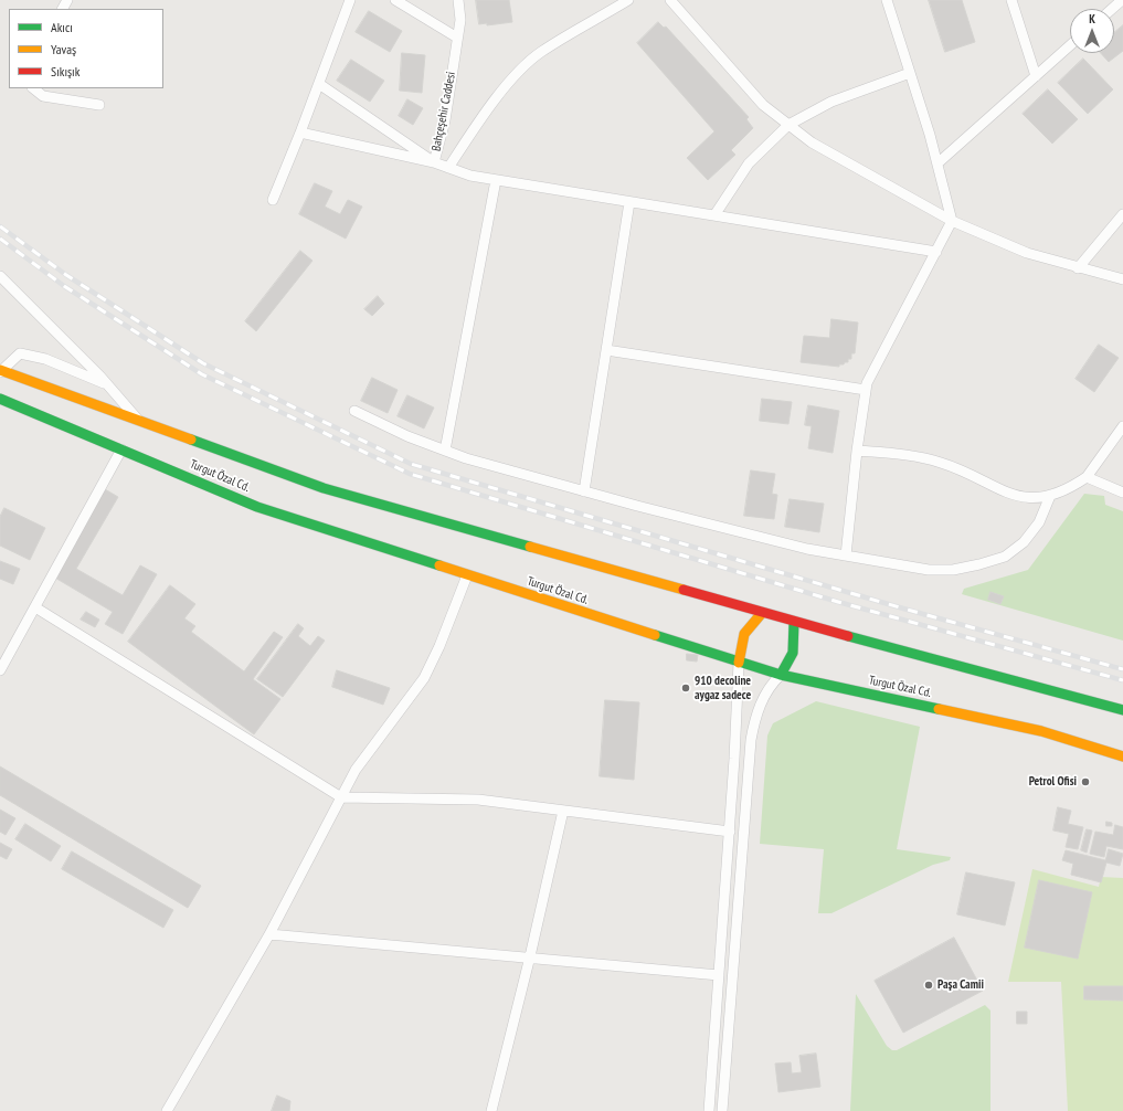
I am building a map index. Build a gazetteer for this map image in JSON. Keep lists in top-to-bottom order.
{
  "streets": {
    "main road": ["Turgut Özal Cd."],
    "street": ["Bahçeşehir Caddesi"]
  },
  "places": ["910 decoline aygaz sadece", "Petrol Ofisi", "Paşa Camii"],
  "legend": ["Akıcı", "Yavaş", "Sıkışık"],
  "north": "top"
}
